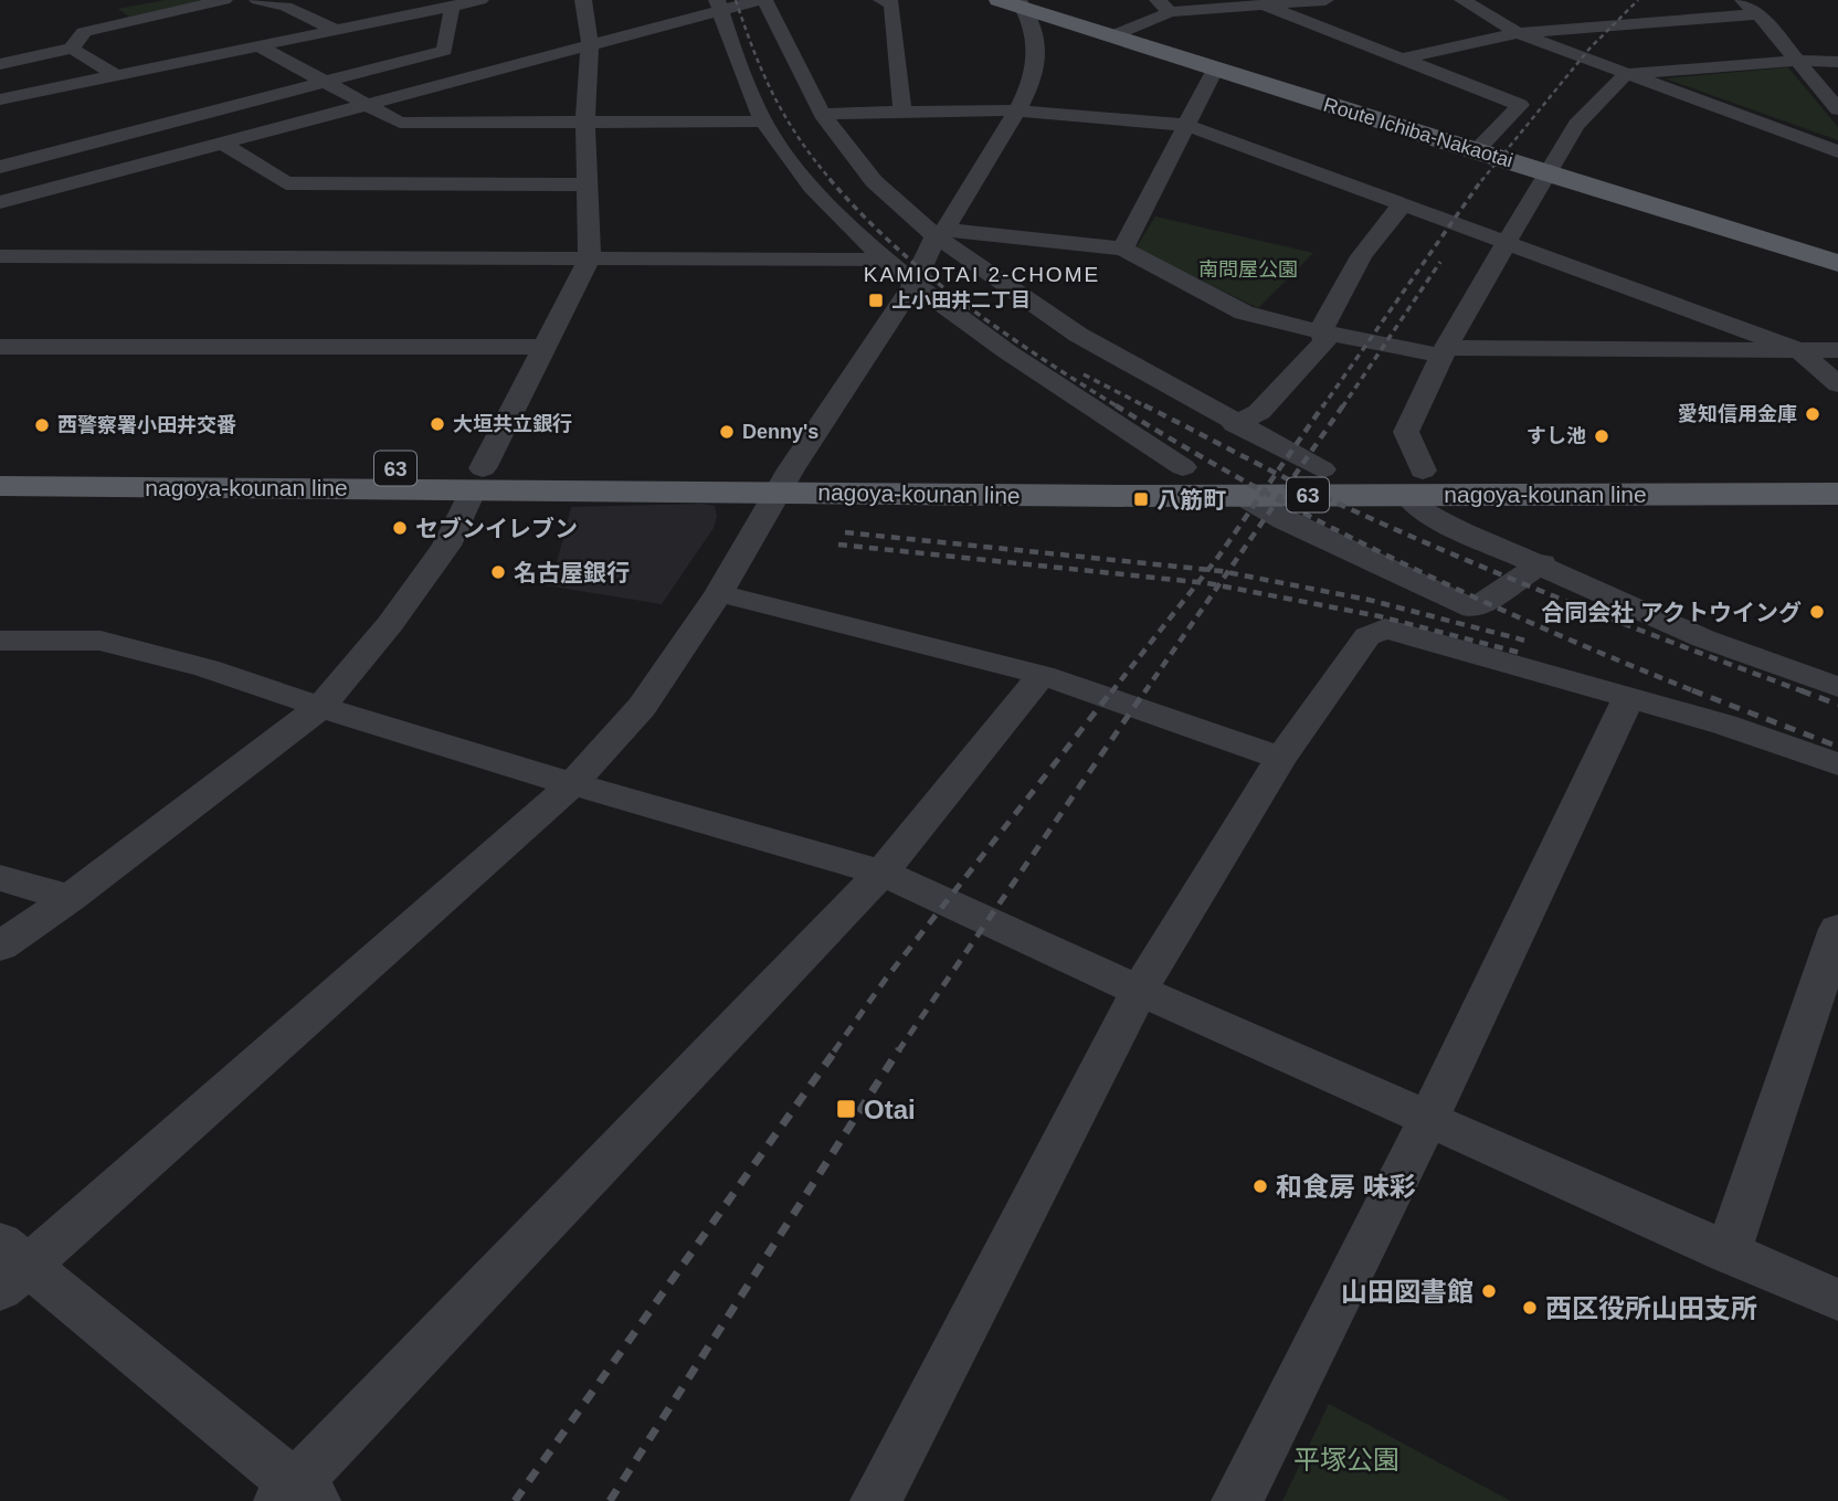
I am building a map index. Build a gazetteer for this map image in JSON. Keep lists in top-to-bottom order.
{
  "streets": {
    "main road": ["Route Ichiba-Nakaotai", "63", "nagoya-kounan line"]
  },
  "districts": ["KAMIOTAI 2-CHOME"],
  "parks": ["南問屋公園", "平塚公園"],
  "places": {
    "transit": ["上小田井二丁目", "八筋町", "Otai"],
    "other": [
      "愛知信用金庫",
      "大垣共立銀行",
      "西警察署小田井交番",
      "Denny's",
      "すし池",
      "セブンイレブン",
      "名古屋銀行",
      "合同会社 アクトウイング",
      "和食房 味彩",
      "山田図書館",
      "西区役所山田支所"
    ]
  }
}
